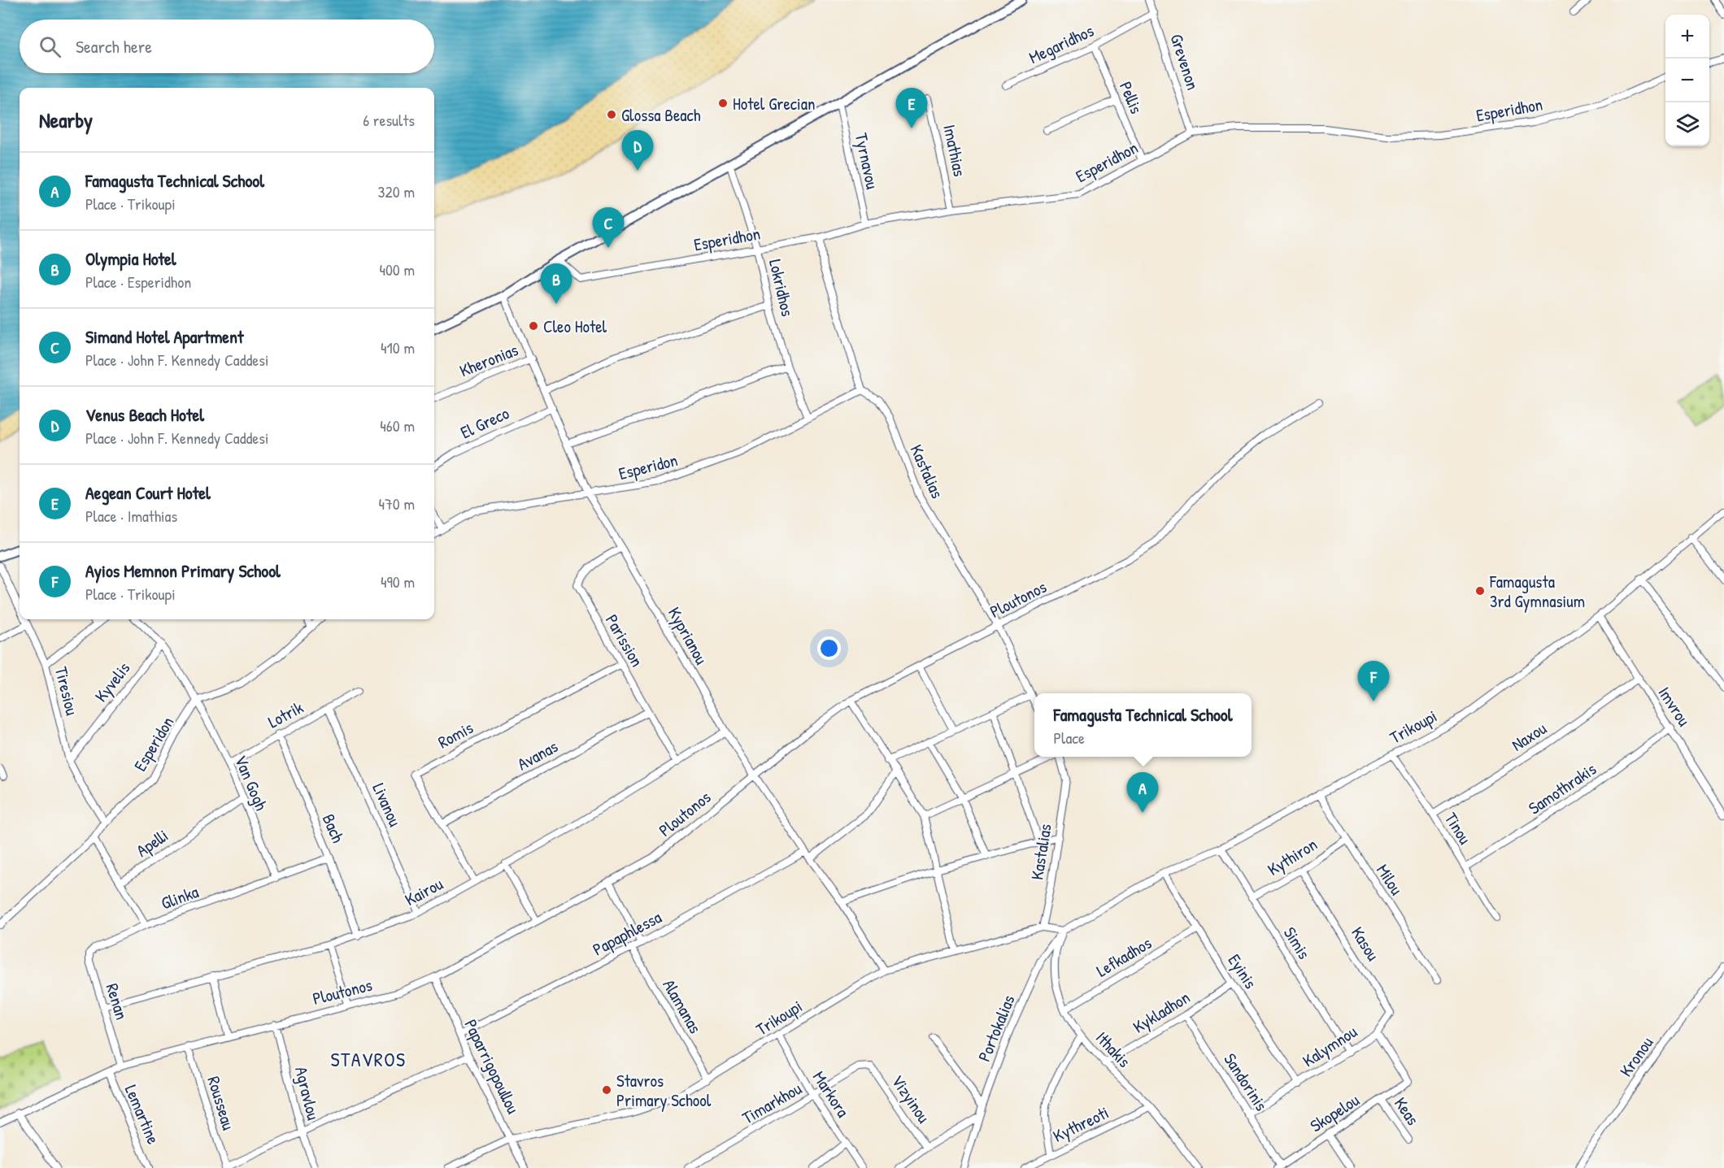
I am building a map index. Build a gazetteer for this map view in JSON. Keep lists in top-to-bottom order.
{
  "streets": {
    "street": [
      "Megaridhos",
      "Grevenon",
      "Pellis",
      "Esperidhon",
      "Imathias",
      "Tyrnavou",
      "Lokridhos",
      "Kheronias",
      "El Greco",
      "Esperidon",
      "Kastalias",
      "Ploutonos",
      "Kyprianou",
      "Parission",
      "Kyvelis",
      "Tiresiou",
      "Imvrou",
      "Lotrik",
      "Trikoupi",
      "Romis",
      "Naxou",
      "Avanas",
      "Van Gogh",
      "Samothrakis",
      "Livanou",
      "Bach",
      "Tinou",
      "Apelli",
      "Kythiron",
      "Milou",
      "Kairou",
      "Glinka",
      "Papaphlessa",
      "Simis",
      "Kasou",
      "Lefkadhos",
      "Eyinis",
      "Renan",
      "Alamanas",
      "Kykladhon",
      "Portokalias",
      "Kalymnou",
      "Ithakis",
      "Kronou",
      "Paparrigopoullou",
      "Sandorinis",
      "Agravlou",
      "Markora",
      "Vizyinou",
      "Rousseau",
      "Timarkhou",
      "Keas",
      "Skopelou",
      "Lemartine",
      "Kythreoti"
    ]
  },
  "crossings": [
    ["Megaridhos", "Grevenon"],
    ["Megaridhos", "Pellis"],
    ["Grevenon", "Esperidhon"],
    ["Pellis", "Esperidhon"],
    ["Esperidhon", "Imathias"],
    ["Esperidhon", "Tyrnavou"],
    ["Esperidhon", "Lokridhos"],
    ["Lokridhos", "Esperidon"],
    ["Kheronias", "Kyprianou"],
    ["El Greco", "Kyprianou"],
    ["Esperidon", "Kastalias"],
    ["Esperidon", "Kyprianou"],
    ["Esperidon", "Tiresiou"],
    ["Esperidon", "Van Gogh"],
    ["Kastalias", "Ploutonos"],
    ["Kastalias", "Trikoupi"],
    ["Ploutonos", "Kyprianou"],
    ["Ploutonos", "Renan"],
    ["Ploutonos", "Paparrigopoullou"],
    ["Ploutonos", "Agravlou"],
    ["Ploutonos", "Rousseau"],
    ["Ploutonos", "Lemartine"],
    ["Kyprianou", "Parission"],
    ["Kyprianou", "Trikoupi"],
    ["Kyprianou", "Kairou"],
    ["Kyprianou", "Papaphlessa"],
    ["Parission", "Romis"],
    ["Parission", "Avanas"],
    ["Parission", "Kairou"],
    ["Kyvelis", "Tiresiou"],
    ["Kyvelis", "Van Gogh"],
    ["Imvrou", "Trikoupi"],
    ["Imvrou", "Naxou"],
    ["Imvrou", "Samothrakis"],
    ["Lotrik", "Van Gogh"],
    ["Lotrik", "Livanou"],
    ["Lotrik", "Bach"],
    ["Trikoupi", "Tinou"],
    ["Trikoupi", "Milou"],
    ["Trikoupi", "Simis"],
    ["Trikoupi", "Eyinis"],
    ["Trikoupi", "Alamanas"],
    ["Trikoupi", "Portokalias"],
    ["Trikoupi", "Ithakis"],
    ["Trikoupi", "Paparrigopoullou"],
    ["Trikoupi", "Markora"],
    ["Romis", "Avanas"],
    ["Romis", "Kairou"],
    ["Naxou", "Tinou"],
    ["Van Gogh", "Apelli"],
    ["Van Gogh", "Glinka"],
    ["Samothrakis", "Tinou"],
    ["Livanou", "Kairou"],
    ["Bach", "Kairou"],
    ["Bach", "Glinka"],
    ["Kythiron", "Milou"],
    ["Kythiron", "Simis"],
    ["Kythiron", "Kasou"],
    ["Kairou", "Renan"],
    ["Glinka", "Renan"],
    ["Papaphlessa", "Alamanas"],
    ["Papaphlessa", "Paparrigopoullou"],
    ["Simis", "Kalymnou"],
    ["Kasou", "Kalymnou"],
    ["Lefkadhos", "Eyinis"],
    ["Lefkadhos", "Ithakis"],
    ["Eyinis", "Kykladhon"],
    ["Eyinis", "Kalymnou"],
    ["Kykladhon", "Ithakis"],
    ["Kykladhon", "Sandorinis"],
    ["Portokalias", "Ithakis"],
    ["Kalymnou", "Sandorinis"],
    ["Kalymnou", "Skopelou"],
    ["Ithakis", "Kythreoti"],
    ["Sandorinis", "Skopelou"],
    ["Markora", "Timarkhou"],
    ["Vizyinou", "Timarkhou"],
    ["Keas", "Skopelou"]
  ],
  "districts": ["STAVROS"],
  "places": [
    "Hotel Grecian",
    "Glossa Beach",
    "Cleo Hotel",
    "Famagusta 3rd Gymnasium",
    "Stavros Primary School"
  ],
  "page": {
    "map_buttons": ["+", "−"],
    "search": "Search here",
    "pins": [
      "E",
      "D",
      "C",
      "B",
      "F",
      "A"
    ],
    "heading": ["Nearby", "6 results"],
    "list": [
      {
        "mark": "A",
        "name": "Famagusta Technical School",
        "note": "Place · Trikoupi",
        "value": "320 m"
      },
      {
        "mark": "B",
        "name": "Olympia Hotel",
        "note": "Place · Esperidhon",
        "value": "400 m"
      },
      {
        "mark": "C",
        "name": "Simand Hotel Apartment",
        "note": "Place · John F. Kennedy Caddesi",
        "value": "410 m"
      },
      {
        "mark": "D",
        "name": "Venus Beach Hotel",
        "note": "Place · John F. Kennedy Caddesi",
        "value": "460 m"
      },
      {
        "mark": "E",
        "name": "Aegean Court Hotel",
        "note": "Place · Imathias",
        "value": "470 m"
      },
      {
        "mark": "F",
        "name": "Ayios Memnon Primary School",
        "note": "Place · Trikoupi",
        "value": "490 m"
      }
    ],
    "popup": ["Famagusta Technical School", "Place"]
  }
}
